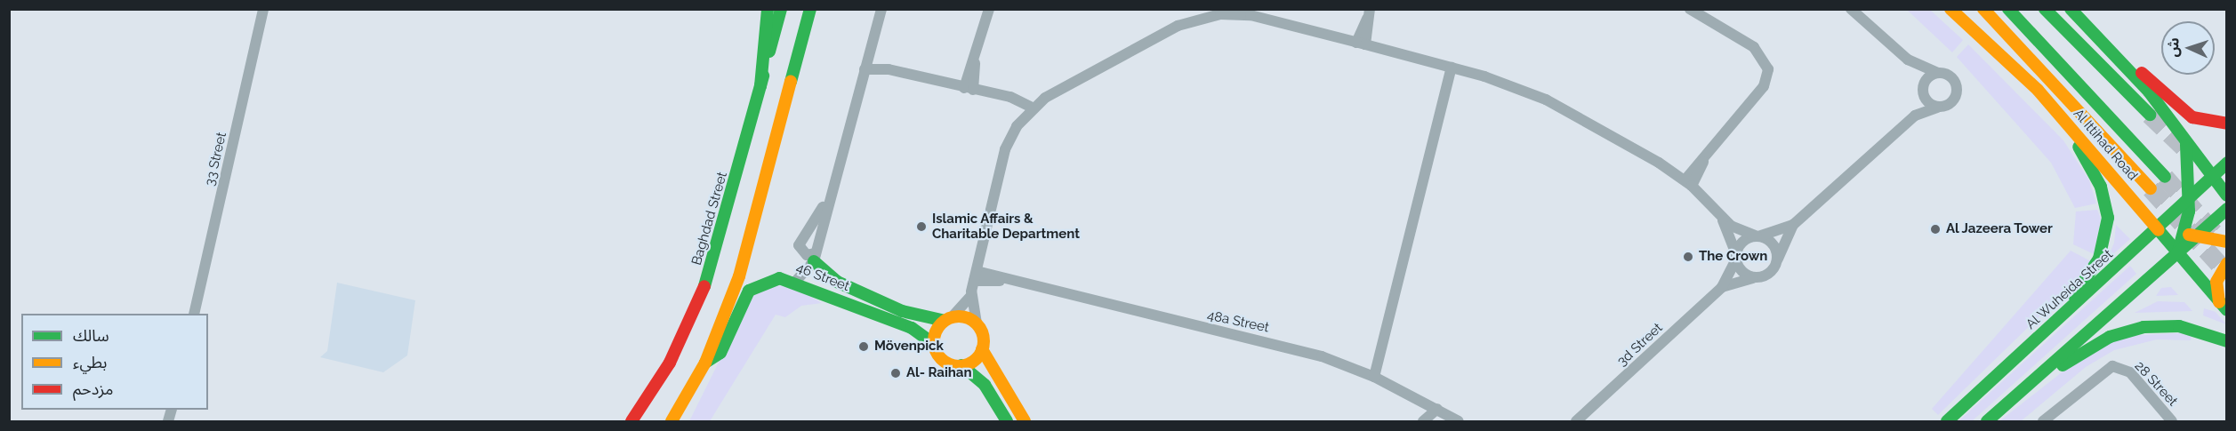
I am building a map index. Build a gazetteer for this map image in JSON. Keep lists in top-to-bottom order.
{
  "streets": {
    "main road": [
      "Al Ittihad Road",
      "Baghdad Street",
      "46 Street",
      "Al Wuheida Street"
    ],
    "street": [
      "33 Street",
      "48a Street",
      "3d Street",
      "28 Street"
    ]
  },
  "crossings": [
    ["Al Ittihad Road", "Al Wuheida Street"]
  ],
  "places": [
    "Islamic Affairs & Charitable Department",
    "Al Jazeera Tower",
    "The Crown",
    "Mövenpick",
    "Al- Raihan"
  ],
  "legend": ["سالك", "بطيء", "مزدحم"],
  "north": "left"
}
